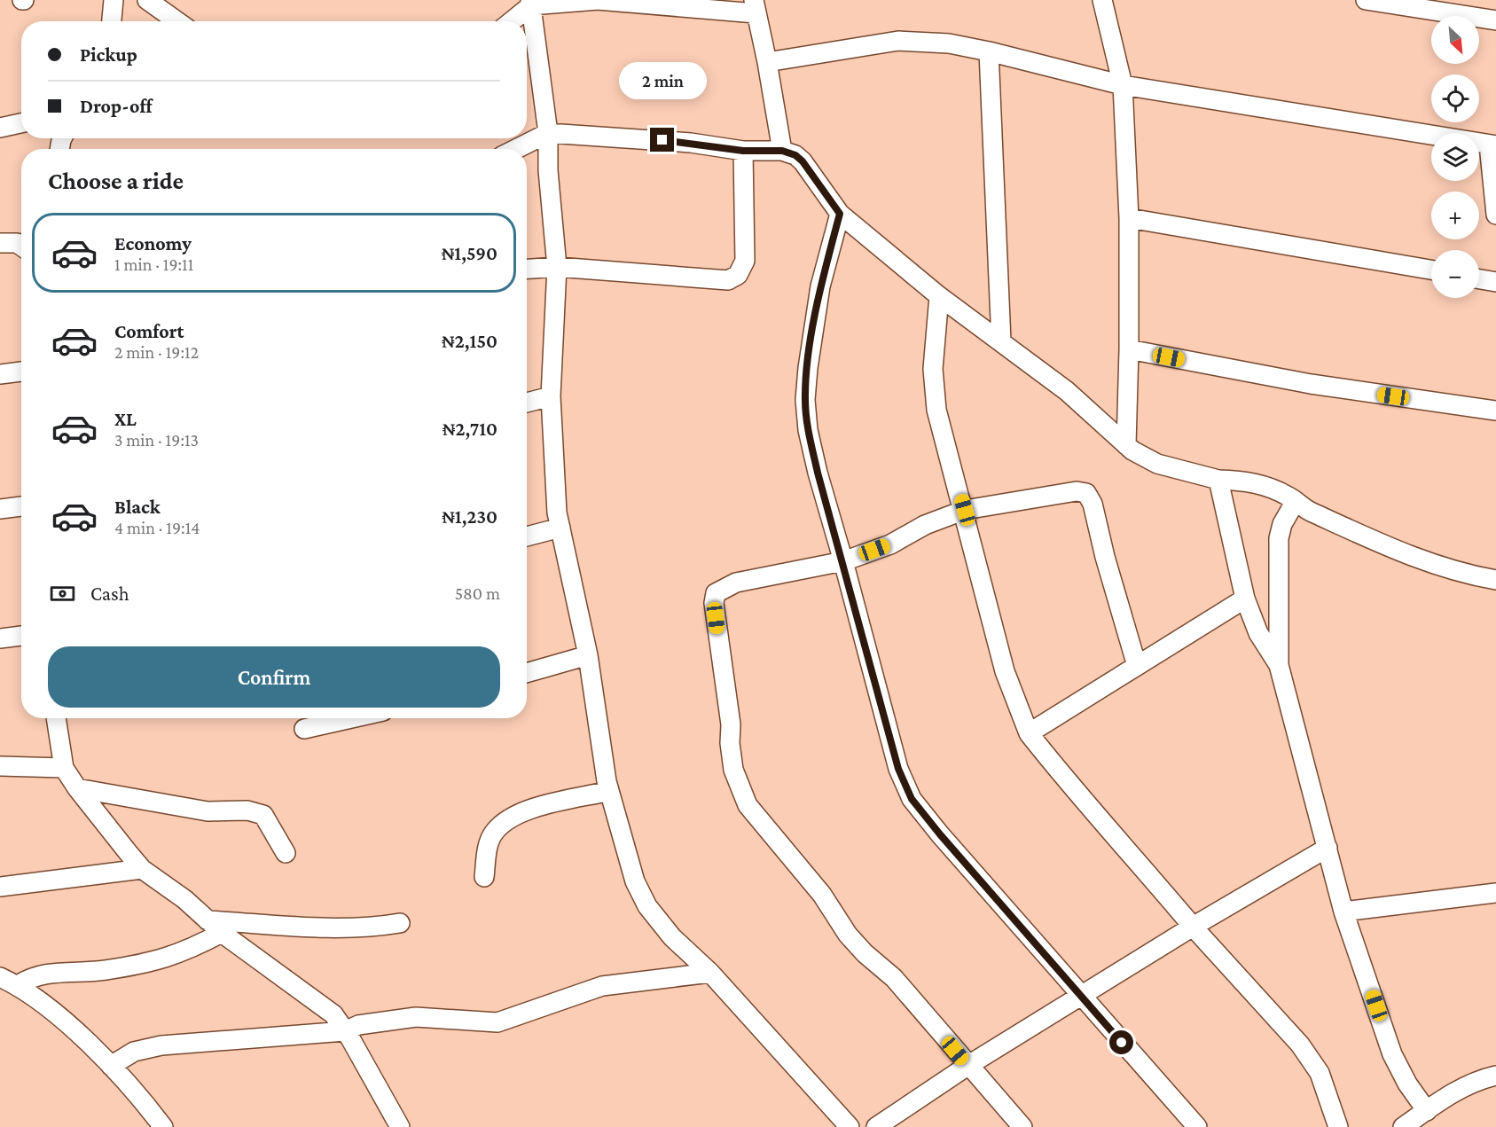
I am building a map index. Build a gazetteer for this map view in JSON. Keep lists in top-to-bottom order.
{
  "north": "bottom right",
  "page": {
    "map_buttons": ["+", "−"],
    "banner": ["Pickup", "Drop-off"],
    "bubble": "2 min",
    "heading": "Choose a ride",
    "list": [
      {
        "name": "Economy",
        "note": "1 min · 19:11",
        "value": "₦1,590"
      },
      {
        "name": "Comfort",
        "note": "2 min · 19:12",
        "value": "₦2,150"
      },
      {
        "name": "XL",
        "note": "3 min · 19:13",
        "value": "₦2,710"
      },
      {
        "name": "Black",
        "note": "4 min · 19:14",
        "value": "₦1,230"
      }
    ],
    "pay": ["Cash", "580 m"],
    "buttons": "Confirm"
  }
}
